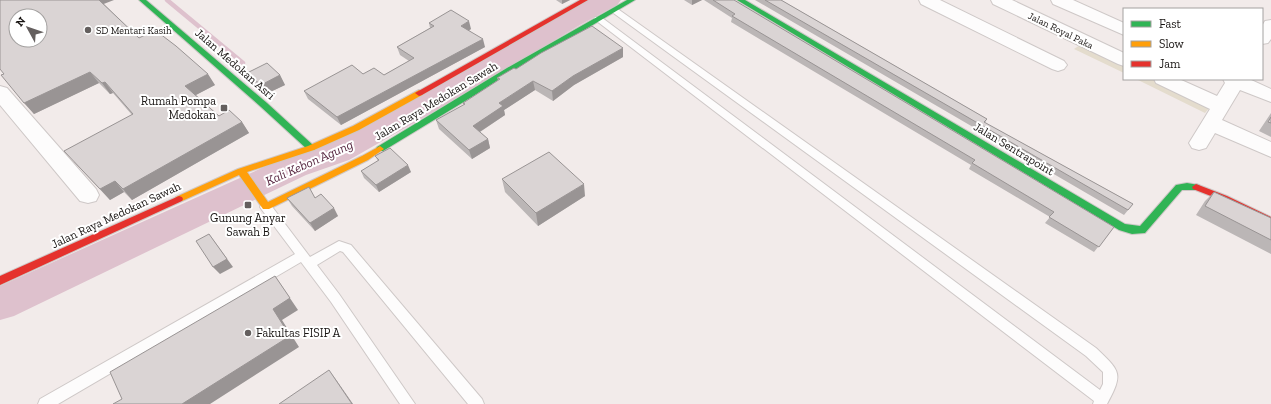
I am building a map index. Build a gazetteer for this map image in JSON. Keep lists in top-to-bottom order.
{
  "streets": {
    "street": [
      "Jalan Royal Paka",
      "Jalan Medokan Asri",
      "Jalan Raya Medokan Sawah",
      "Jalan Sentrapoint"
    ]
  },
  "crossings": [
    ["Jalan Medokan Asri", "Jalan Raya Medokan Sawah"]
  ],
  "water": ["Kali Kebon Agung"],
  "places": {
    "other": ["SD Mentari Kasih", "Fakultas FISIP A"],
    "transit": ["Rumah Pompa Medokan", "Gunung Anyar Sawah B"]
  },
  "legend": ["Fast", "Slow", "Jam"],
  "north": "top left"
}
